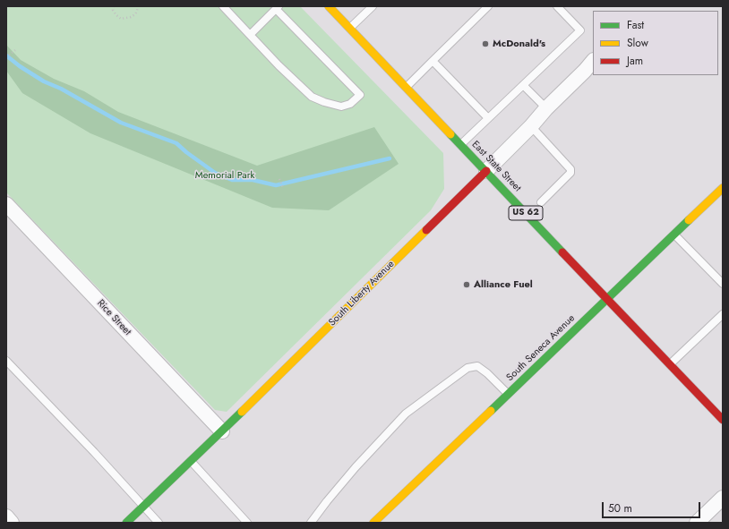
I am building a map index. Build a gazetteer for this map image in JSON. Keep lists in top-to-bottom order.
{
  "streets": {
    "main road": [
      "East State Street",
      "US 62",
      "South Liberty Avenue",
      "South Seneca Avenue"
    ],
    "street": ["Rice Street"]
  },
  "crossings": [
    ["East State Street", "South Liberty Avenue"],
    ["East State Street", "South Seneca Avenue"],
    ["South Liberty Avenue", "Rice Street"]
  ],
  "parks": ["Memorial Park"],
  "places": ["McDonald's", "Alliance Fuel"],
  "legend": ["Fast", "Slow", "Jam"],
  "scale_bar": "50 m"
}
